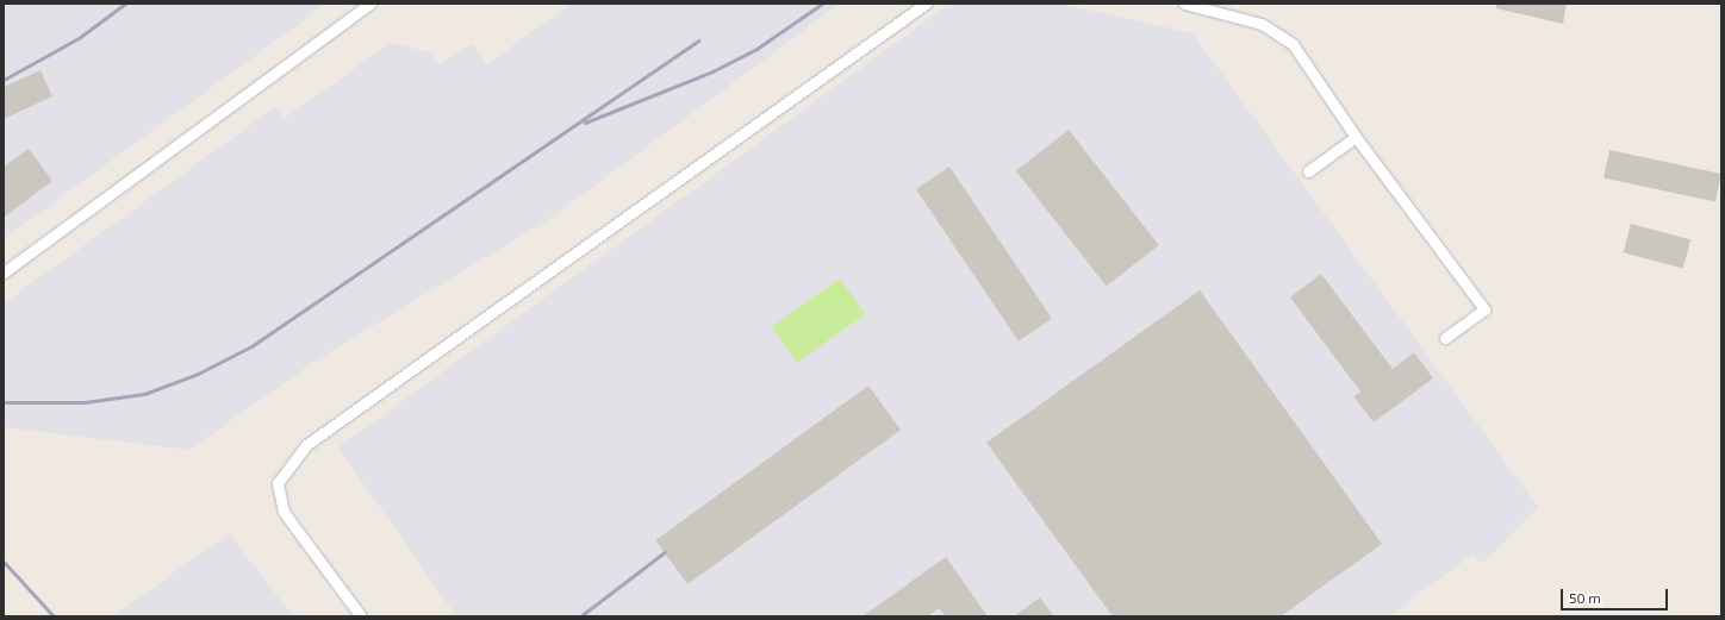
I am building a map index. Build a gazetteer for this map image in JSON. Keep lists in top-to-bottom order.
{
  "scale_bar": "50 m"
}
